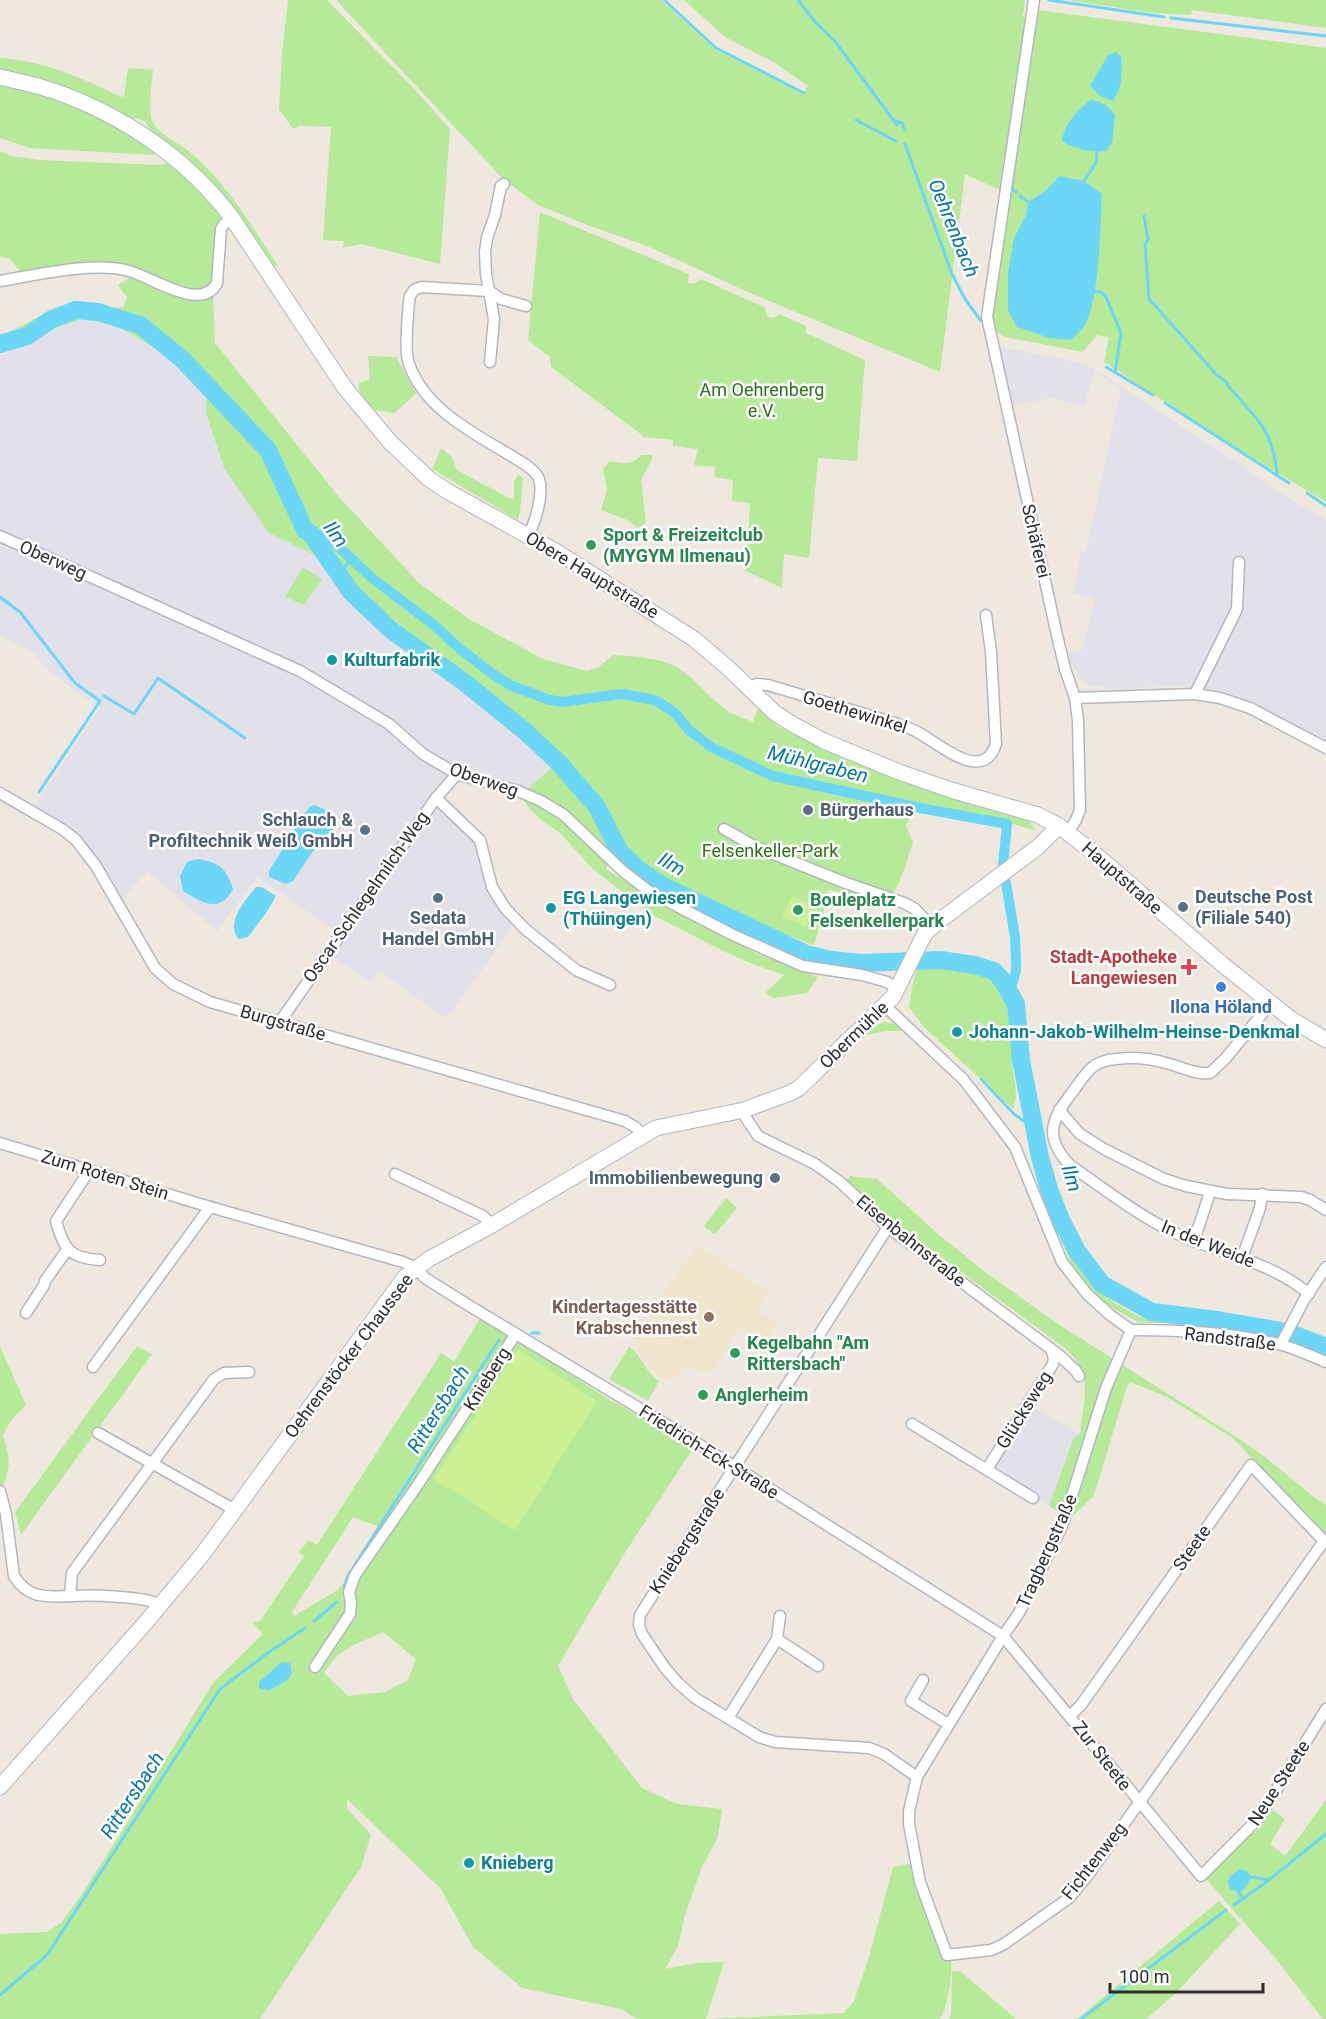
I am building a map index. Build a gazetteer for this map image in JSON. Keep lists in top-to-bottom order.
{
  "streets": {
    "main road": [
      "Obere Hauptstraße",
      "Hauptstraße",
      "Obermühle",
      "Oehrenstöcker Chaussee"
    ],
    "street": [
      "Schäferei",
      "Oberweg",
      "Goethewinkel",
      "Oscar-Schlegelmilch-Weg",
      "Burgstraße",
      "Zum Roten Stein",
      "Eisenbahnstraße",
      "In der Weide",
      "Randstraße",
      "Knieberg",
      "Glücksweg",
      "Friedrich-Eck-Straße",
      "Kniebergstraße",
      "Steete",
      "Tragbergstraße",
      "Zur Steete",
      "Neue Steete",
      "Fichtenweg"
    ]
  },
  "crossings": [
    ["Schäferei", "Obere Hauptstraße"],
    ["Schäferei", "Hauptstraße"],
    ["Schäferei", "Obermühle"],
    ["Oberweg", "Oscar-Schlegelmilch-Weg"],
    ["Oberweg", "Obermühle"],
    ["Obere Hauptstraße", "Goethewinkel"],
    ["Obere Hauptstraße", "Hauptstraße"],
    ["Obere Hauptstraße", "Obermühle"],
    ["Hauptstraße", "Obermühle"],
    ["Oscar-Schlegelmilch-Weg", "Burgstraße"],
    ["Burgstraße", "Oehrenstöcker Chaussee"],
    ["Obermühle", "Oehrenstöcker Chaussee"],
    ["Zum Roten Stein", "Oehrenstöcker Chaussee"],
    ["Zum Roten Stein", "Friedrich-Eck-Straße"],
    ["Eisenbahnstraße", "Oehrenstöcker Chaussee"],
    ["Eisenbahnstraße", "Glücksweg"],
    ["Eisenbahnstraße", "Kniebergstraße"],
    ["Randstraße", "Tragbergstraße"],
    ["Oehrenstöcker Chaussee", "Friedrich-Eck-Straße"],
    ["Knieberg", "Friedrich-Eck-Straße"],
    ["Friedrich-Eck-Straße", "Kniebergstraße"],
    ["Friedrich-Eck-Straße", "Tragbergstraße"],
    ["Friedrich-Eck-Straße", "Zur Steete"],
    ["Kniebergstraße", "Tragbergstraße"],
    ["Steete", "Zur Steete"],
    ["Steete", "Fichtenweg"],
    ["Tragbergstraße", "Zur Steete"],
    ["Tragbergstraße", "Fichtenweg"],
    ["Zur Steete", "Neue Steete"],
    ["Zur Steete", "Fichtenweg"]
  ],
  "water": [
    "Oehrenbach",
    "Ilm",
    "Mühlgraben",
    "Rittersbach"
  ],
  "parks": ["Am Oehrenberg e.V.", "Felsenkeller-Park"],
  "places": {
    "other": [
      "Sport & Freizeitclub (MYGYM Ilmenau)",
      "Kulturfabrik",
      "Bürgerhaus",
      "Schlauch & Profiltechnik Weiß GmbH",
      "Sedata Handel GmbH",
      "Deutsche Post (Filiale 540)",
      "EG Langewiesen (Thüingen)",
      "Bouleplatz Felsenkellerpark",
      "Ilona Höland",
      "Johann-Jakob-Wilhelm-Heinse-Denkmal",
      "Immobilienbewegung",
      "Kindertagesstätte Krabschennest",
      "Kegelbahn \"Am Rittersbach\"",
      "Anglerheim",
      "Knieberg"
    ],
    "health": ["Stadt-Apotheke Langewiesen"]
  },
  "scale_bar": "100 m"
}
